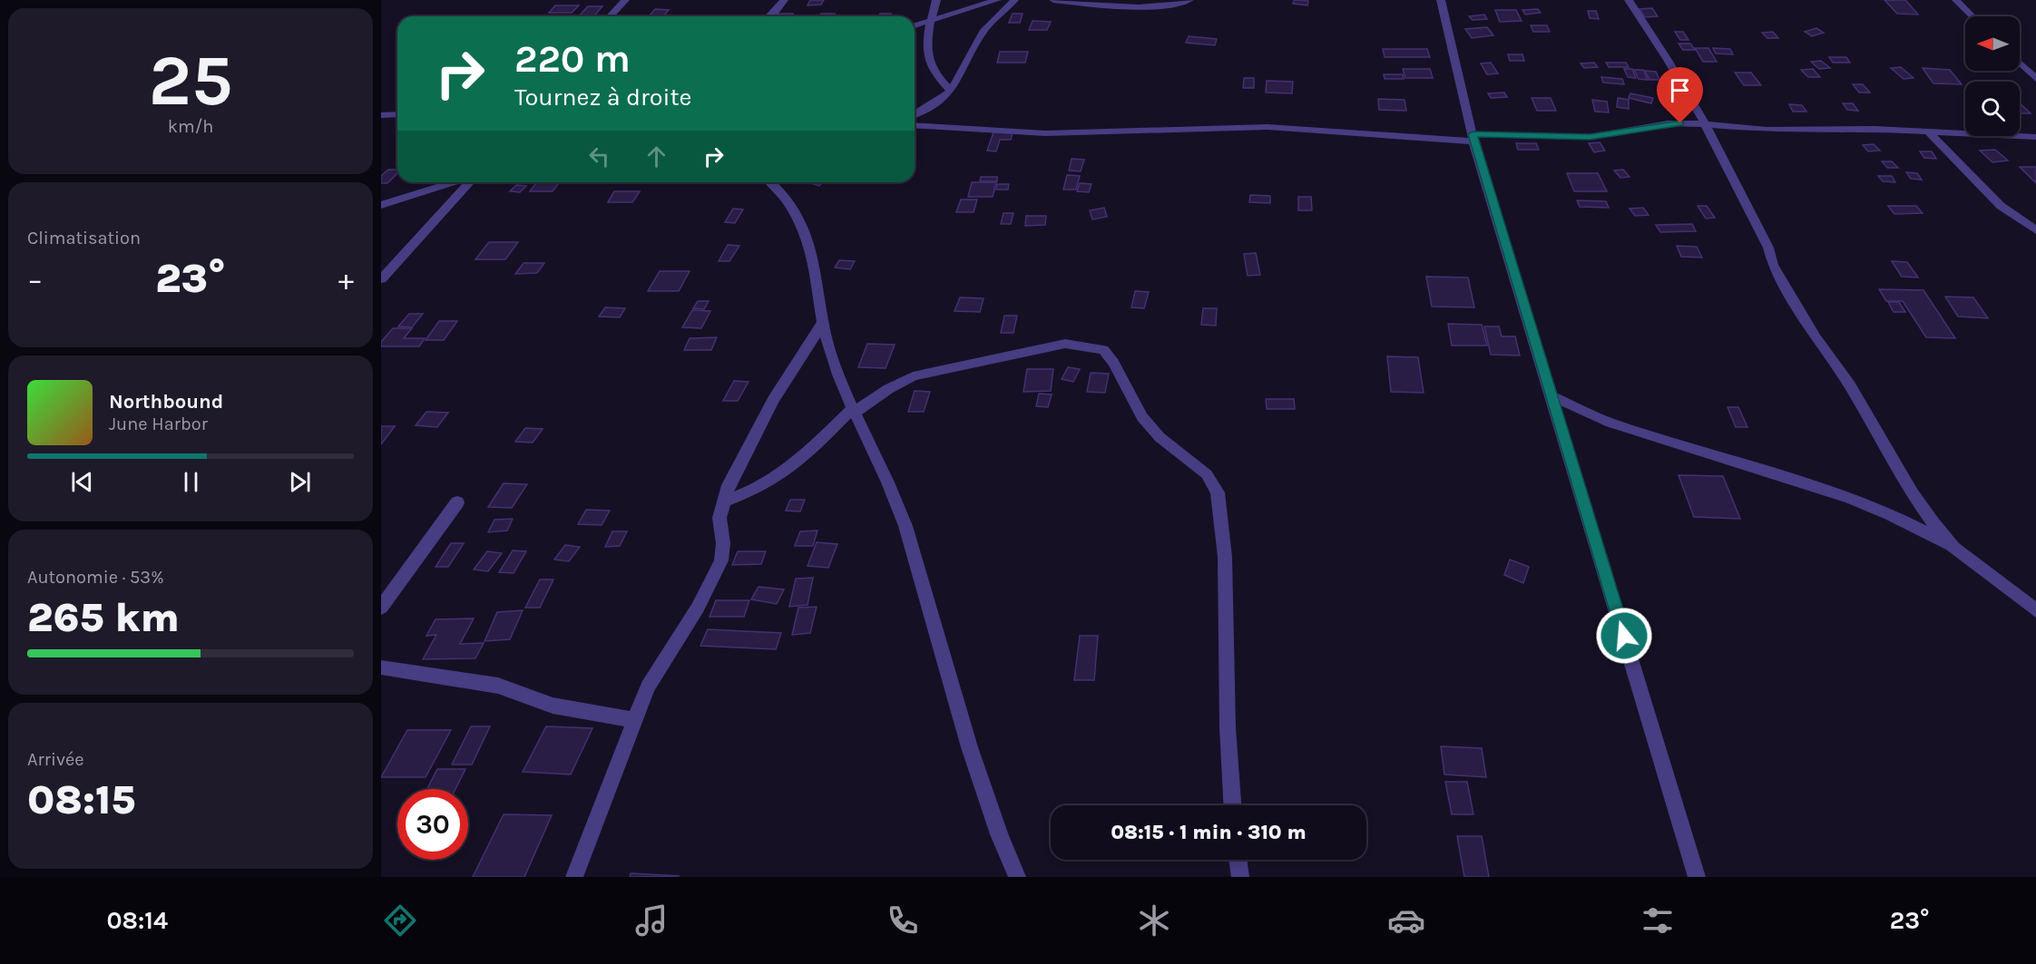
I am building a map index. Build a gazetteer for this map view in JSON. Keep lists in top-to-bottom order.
{
  "north": "left",
  "page": {
    "tile": [
      ["25", "km/h"],
      "Climatisation",
      ["Autonomie · 53%", "265 km"],
      ["Arrivée", "08:15"]
    ],
    "turn": ["220 m", "Tournez à droite"],
    "heat": ["−", "23°", "+"],
    "song": ["Northbound", "June Harbor"],
    "limit": "30",
    "trip": "08:15 · 1 min · 310 m",
    "tabs": ["08:14", "23°"]
  }
}
